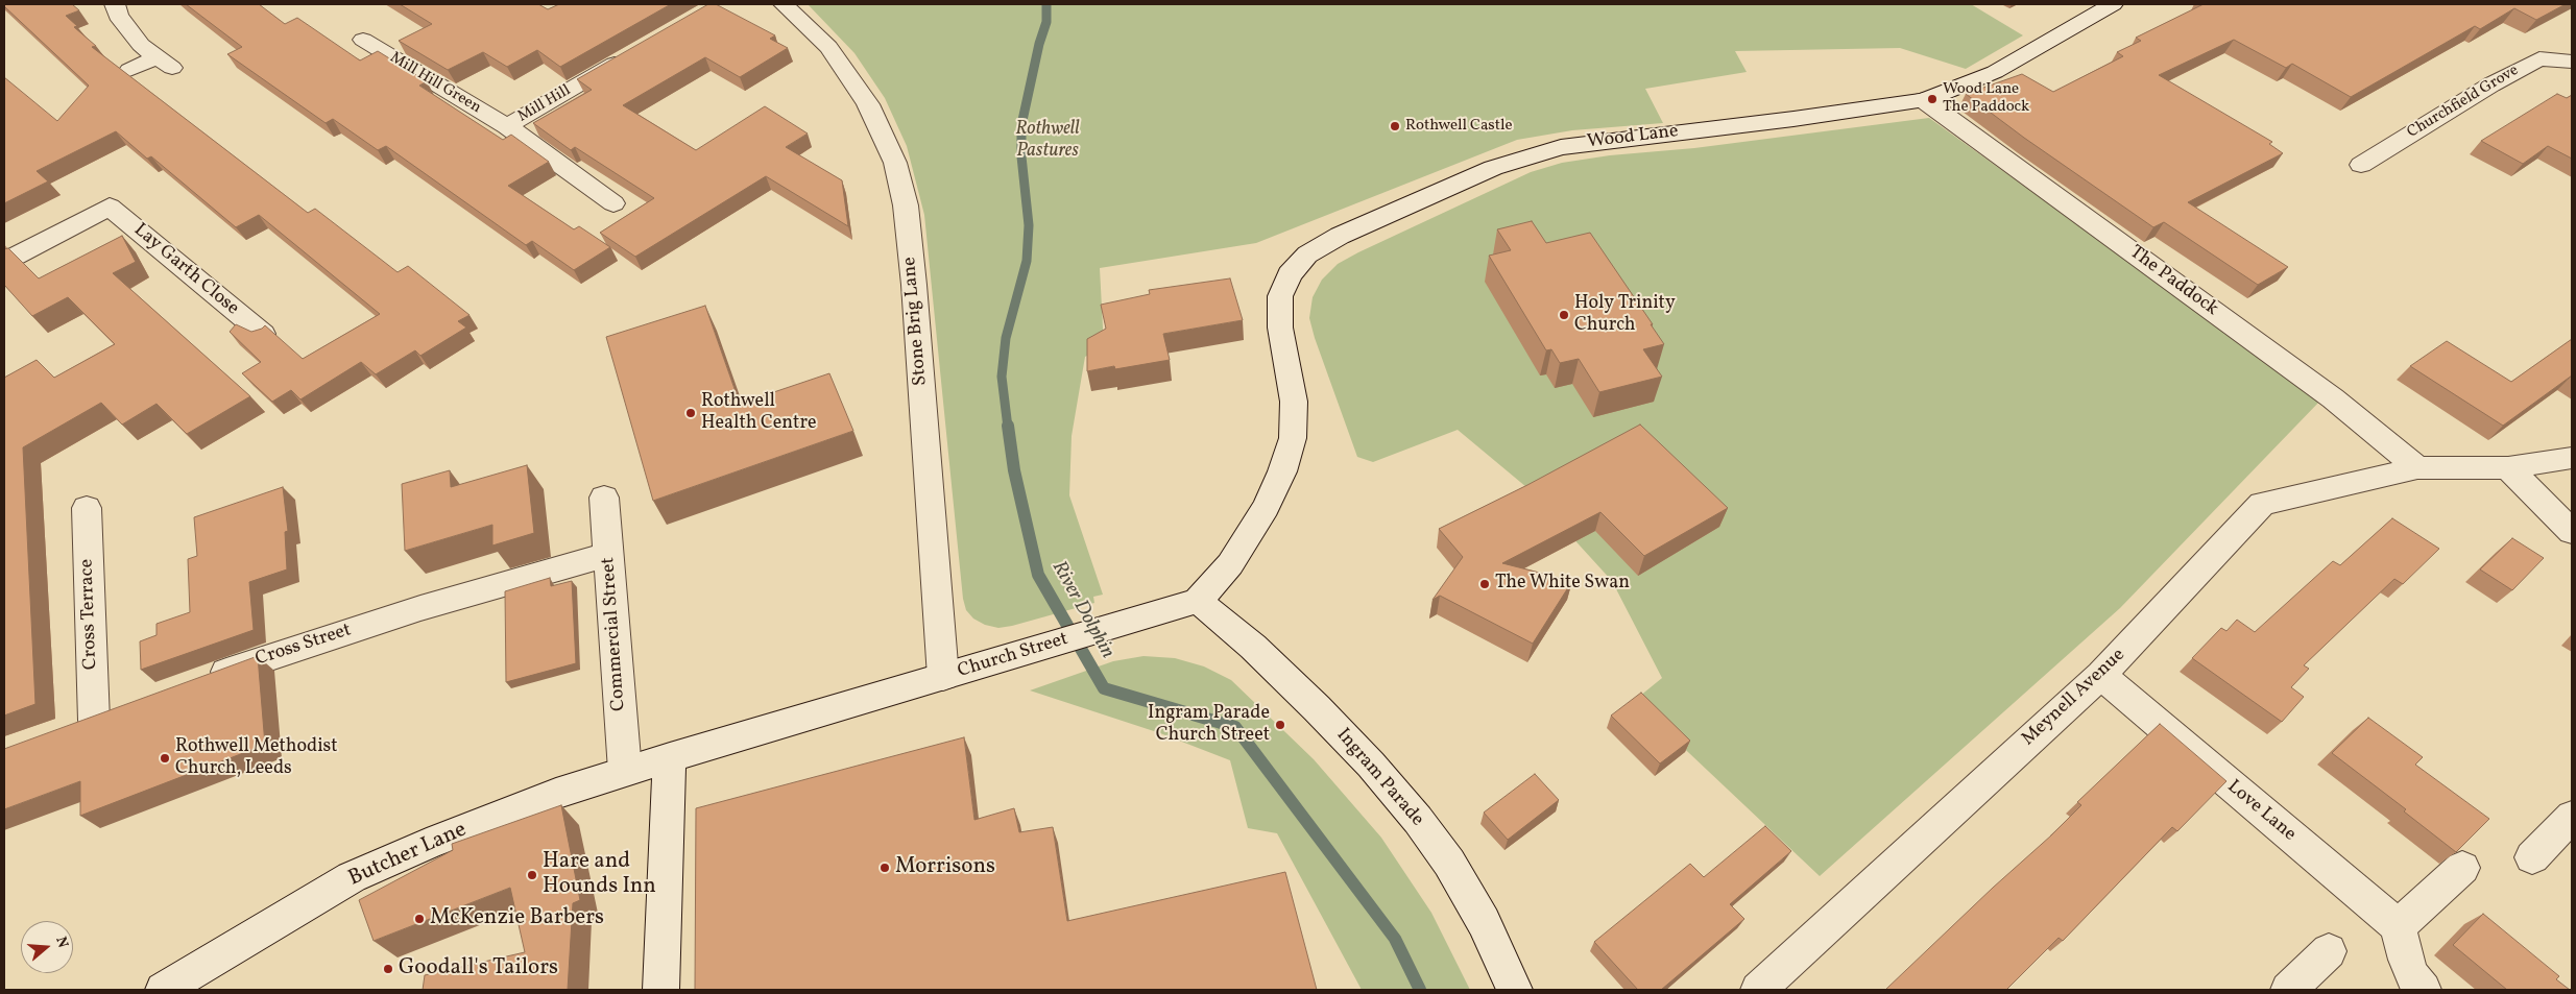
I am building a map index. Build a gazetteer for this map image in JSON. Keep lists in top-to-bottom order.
{
  "streets": {
    "street": [
      "Mill Hill Green",
      "Churchfield Grove",
      "Mill Hill",
      "Wood Lane",
      "Lay Garth Close",
      "The Paddock",
      "Stone Brig Lane",
      "Cross Terrace",
      "Commercial Street",
      "Cross Street",
      "Church Street",
      "Meynell Avenue",
      "Ingram Parade",
      "Love Lane",
      "Butcher Lane"
    ]
  },
  "crossings": [
    ["Mill Hill Green", "Mill Hill"],
    ["Wood Lane", "The Paddock"],
    ["Wood Lane", "Church Street"],
    ["Wood Lane", "Ingram Parade"],
    ["The Paddock", "Meynell Avenue"],
    ["Stone Brig Lane", "Church Street"],
    ["Commercial Street", "Cross Street"],
    ["Commercial Street", "Butcher Lane"],
    ["Church Street", "Ingram Parade"],
    ["Church Street", "Butcher Lane"],
    ["Meynell Avenue", "Love Lane"]
  ],
  "water": ["River Dolphin"],
  "parks": ["Rothwell Pastures"],
  "places": [
    "Wood Lane The Paddock",
    "Rothwell Castle",
    "Holy Trinity Church",
    "Rothwell Health Centre",
    "The White Swan",
    "Ingram Parade Church Street",
    "Rothwell Methodist Church, Leeds",
    "Morrisons",
    "Hare and Hounds Inn",
    "McKenzie Barbers",
    "Goodall's Tailors"
  ],
  "north": "right"
}
